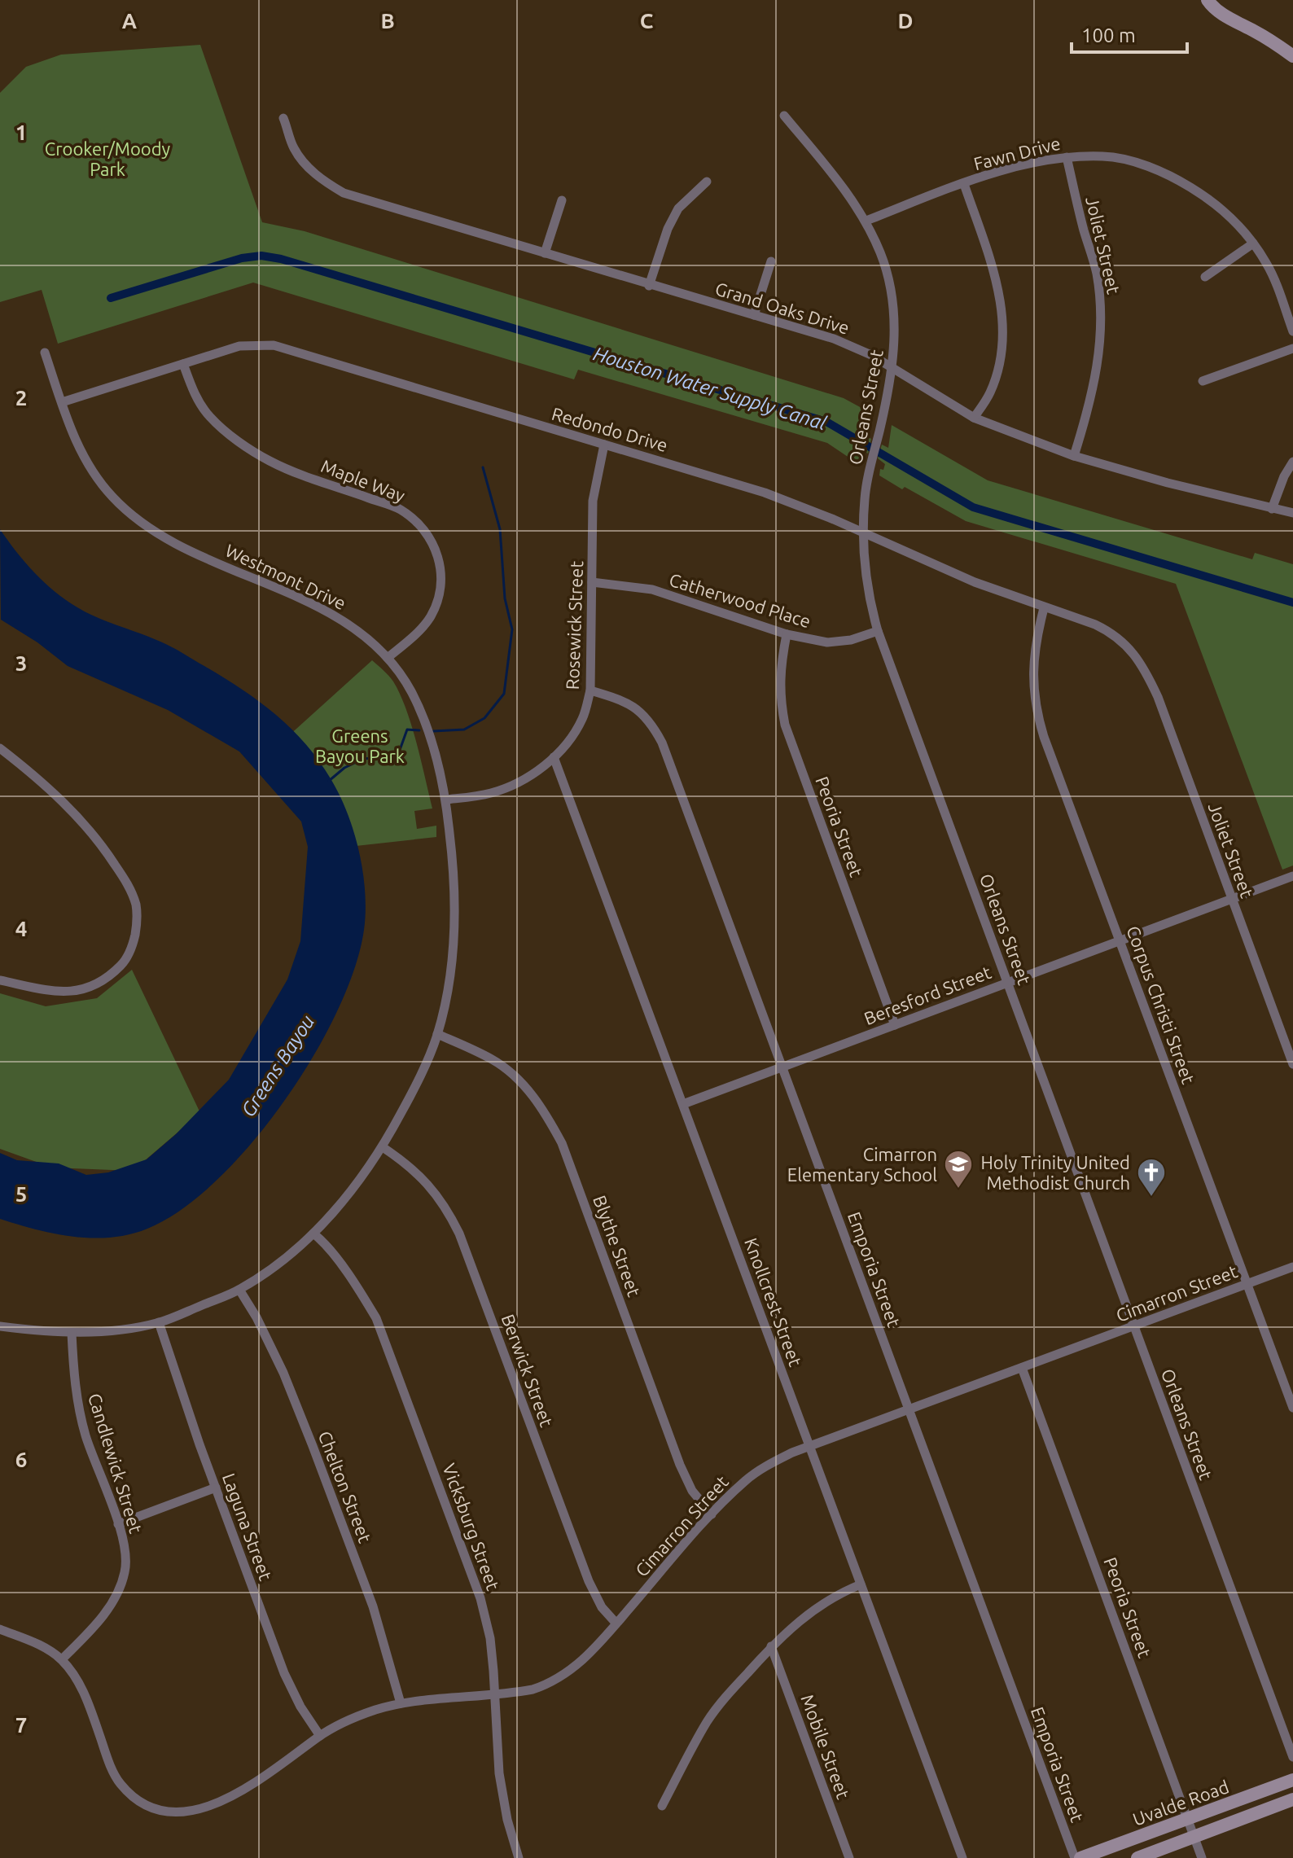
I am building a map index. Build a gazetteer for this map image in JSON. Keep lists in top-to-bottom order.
{
  "streets": {
    "main road": ["Uvalde Road"],
    "street": [
      "Fawn Drive",
      "Joliet Street",
      "Grand Oaks Drive",
      "Orleans Street",
      "Redondo Drive",
      "Maple Way",
      "Westmont Drive",
      "Catherwood Place",
      "Rosewick Street",
      "Peoria Street",
      "Beresford Street",
      "Corpus Christi Street",
      "Blythe Street",
      "Emporia Street",
      "Cimarron Street",
      "Knollcrest Street",
      "Berwick Street",
      "Candlewick Street",
      "Chelton Street",
      "Laguna Street",
      "Vicksburg Street",
      "Mobile Street"
    ]
  },
  "crossings": [
    ["Fawn Drive", "Joliet Street"],
    ["Fawn Drive", "Orleans Street"],
    ["Joliet Street", "Grand Oaks Drive"],
    ["Joliet Street", "Redondo Drive"],
    ["Joliet Street", "Beresford Street"],
    ["Grand Oaks Drive", "Orleans Street"],
    ["Orleans Street", "Redondo Drive"],
    ["Orleans Street", "Catherwood Place"],
    ["Orleans Street", "Beresford Street"],
    ["Orleans Street", "Cimarron Street"],
    ["Redondo Drive", "Maple Way"],
    ["Redondo Drive", "Westmont Drive"],
    ["Redondo Drive", "Rosewick Street"],
    ["Redondo Drive", "Corpus Christi Street"],
    ["Maple Way", "Westmont Drive"],
    ["Westmont Drive", "Rosewick Street"],
    ["Westmont Drive", "Blythe Street"],
    ["Westmont Drive", "Berwick Street"],
    ["Westmont Drive", "Candlewick Street"],
    ["Westmont Drive", "Chelton Street"],
    ["Westmont Drive", "Laguna Street"],
    ["Westmont Drive", "Vicksburg Street"],
    ["Catherwood Place", "Rosewick Street"],
    ["Catherwood Place", "Peoria Street"],
    ["Rosewick Street", "Emporia Street"],
    ["Rosewick Street", "Knollcrest Street"],
    ["Peoria Street", "Beresford Street"],
    ["Peoria Street", "Cimarron Street"],
    ["Peoria Street", "Uvalde Road"],
    ["Beresford Street", "Corpus Christi Street"],
    ["Beresford Street", "Emporia Street"],
    ["Beresford Street", "Knollcrest Street"],
    ["Corpus Christi Street", "Cimarron Street"],
    ["Blythe Street", "Cimarron Street"],
    ["Emporia Street", "Cimarron Street"],
    ["Cimarron Street", "Knollcrest Street"],
    ["Cimarron Street", "Berwick Street"],
    ["Cimarron Street", "Candlewick Street"],
    ["Cimarron Street", "Chelton Street"],
    ["Cimarron Street", "Laguna Street"],
    ["Cimarron Street", "Vicksburg Street"]
  ],
  "water": ["Houston Water Supply Canal", "Greens Bayou"],
  "parks": ["Crooker/Moody Park", "Greens Bayou Park"],
  "places": {
    "school or university": ["Cimarron Elementary School"],
    "church": ["Holy Trinity United Methodist Church"]
  },
  "scale_bar": "100 m",
  "grid": {
    "columns": [
      "A",
      "B",
      "C",
      "D"
    ],
    "rows": [
      "1",
      "2",
      "3",
      "4",
      "5",
      "6",
      "7"
    ]
  }
}
